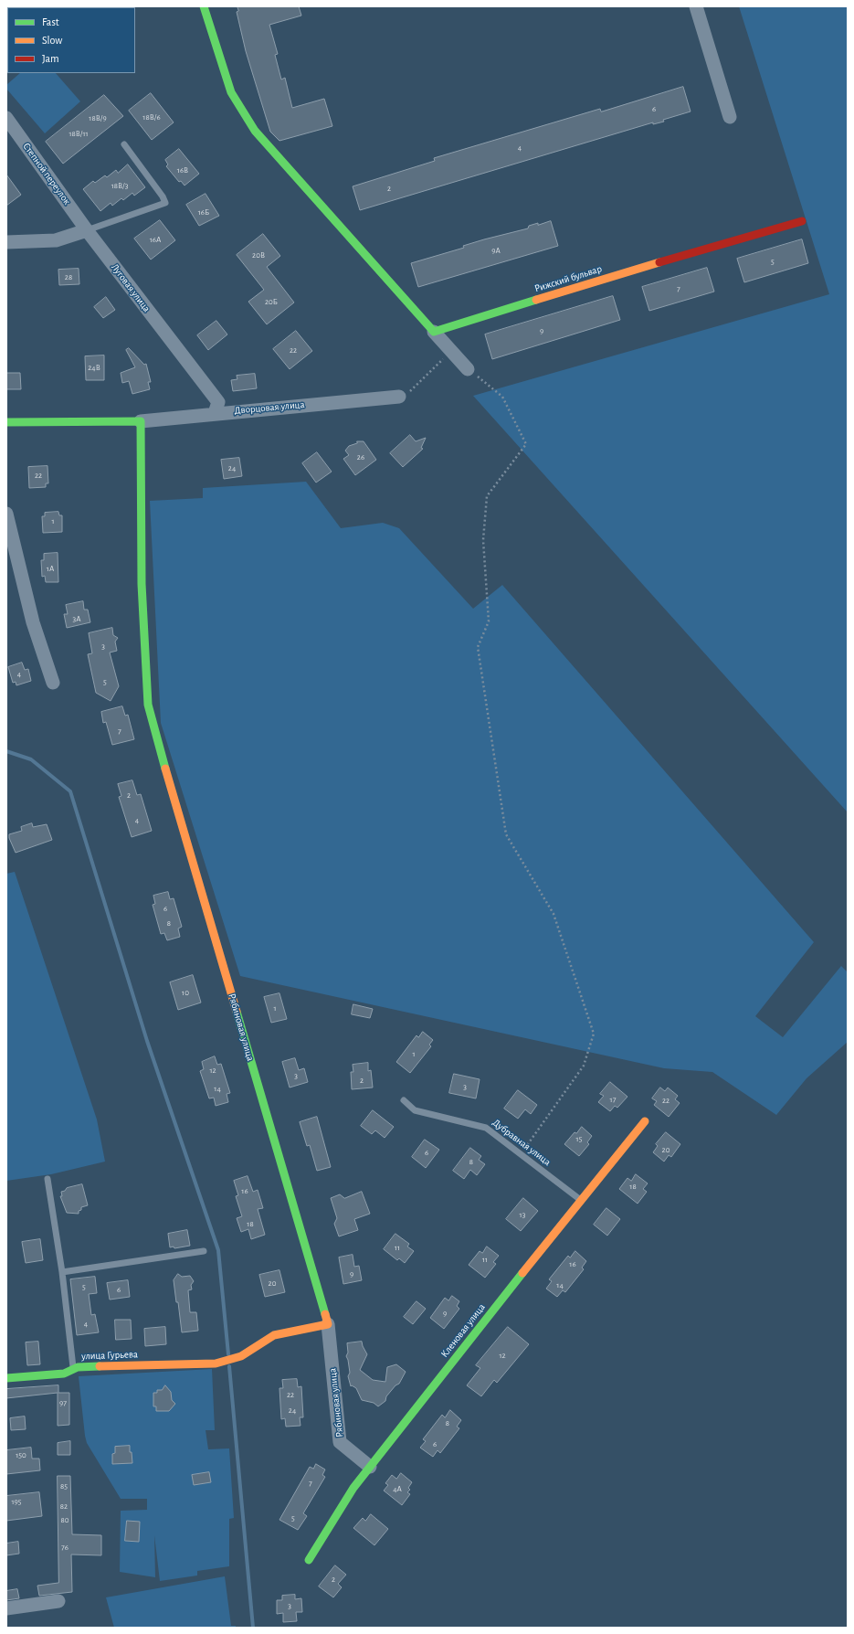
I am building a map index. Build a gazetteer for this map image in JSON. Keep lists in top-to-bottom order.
{
  "streets": {
    "street": [
      "Степной переулок",
      "Рижский бульвар",
      "Луговая улица",
      "Дворцовая улица",
      "Рябиновая улица",
      "Кленовая улица",
      "улица Гурьева"
    ],
    "lane": ["Дубравная улица"]
  },
  "crossings": [
    ["Степной переулок", "Луговая улица"],
    ["Луговая улица", "Дворцовая улица"],
    ["Дворцовая улица", "Рябиновая улица"],
    ["Рябиновая улица", "Кленовая улица"],
    ["Рябиновая улица", "улица Гурьева"],
    ["Дубравная улица", "Кленовая улица"]
  ],
  "house_numbers": [
    "6",
    "18В/6",
    "18В/9",
    "18В/11",
    "4",
    "16В",
    "18В/3",
    "2",
    "16Б",
    "16А",
    "9А",
    "20В",
    "5",
    "28",
    "7",
    "20Б",
    "9",
    "22",
    "24В",
    "26",
    "24",
    "22",
    "1",
    "1А",
    "3А",
    "3",
    "4",
    "5",
    "7",
    "2",
    "4",
    "6",
    "8",
    "10",
    "1",
    "1",
    "12",
    "3",
    "2",
    "3",
    "14",
    "17",
    "22",
    "15",
    "20",
    "6",
    "8",
    "18",
    "16",
    "13",
    "18",
    "11",
    "11",
    "16",
    "9",
    "20",
    "14",
    "5",
    "6",
    "9",
    "4",
    "12",
    "22",
    "97",
    "24",
    "8",
    "6",
    "150",
    "7",
    "85",
    "4А",
    "195",
    "82",
    "5",
    "80",
    "76",
    "2",
    "3"
  ],
  "legend": ["Fast", "Slow", "Jam"]
}
